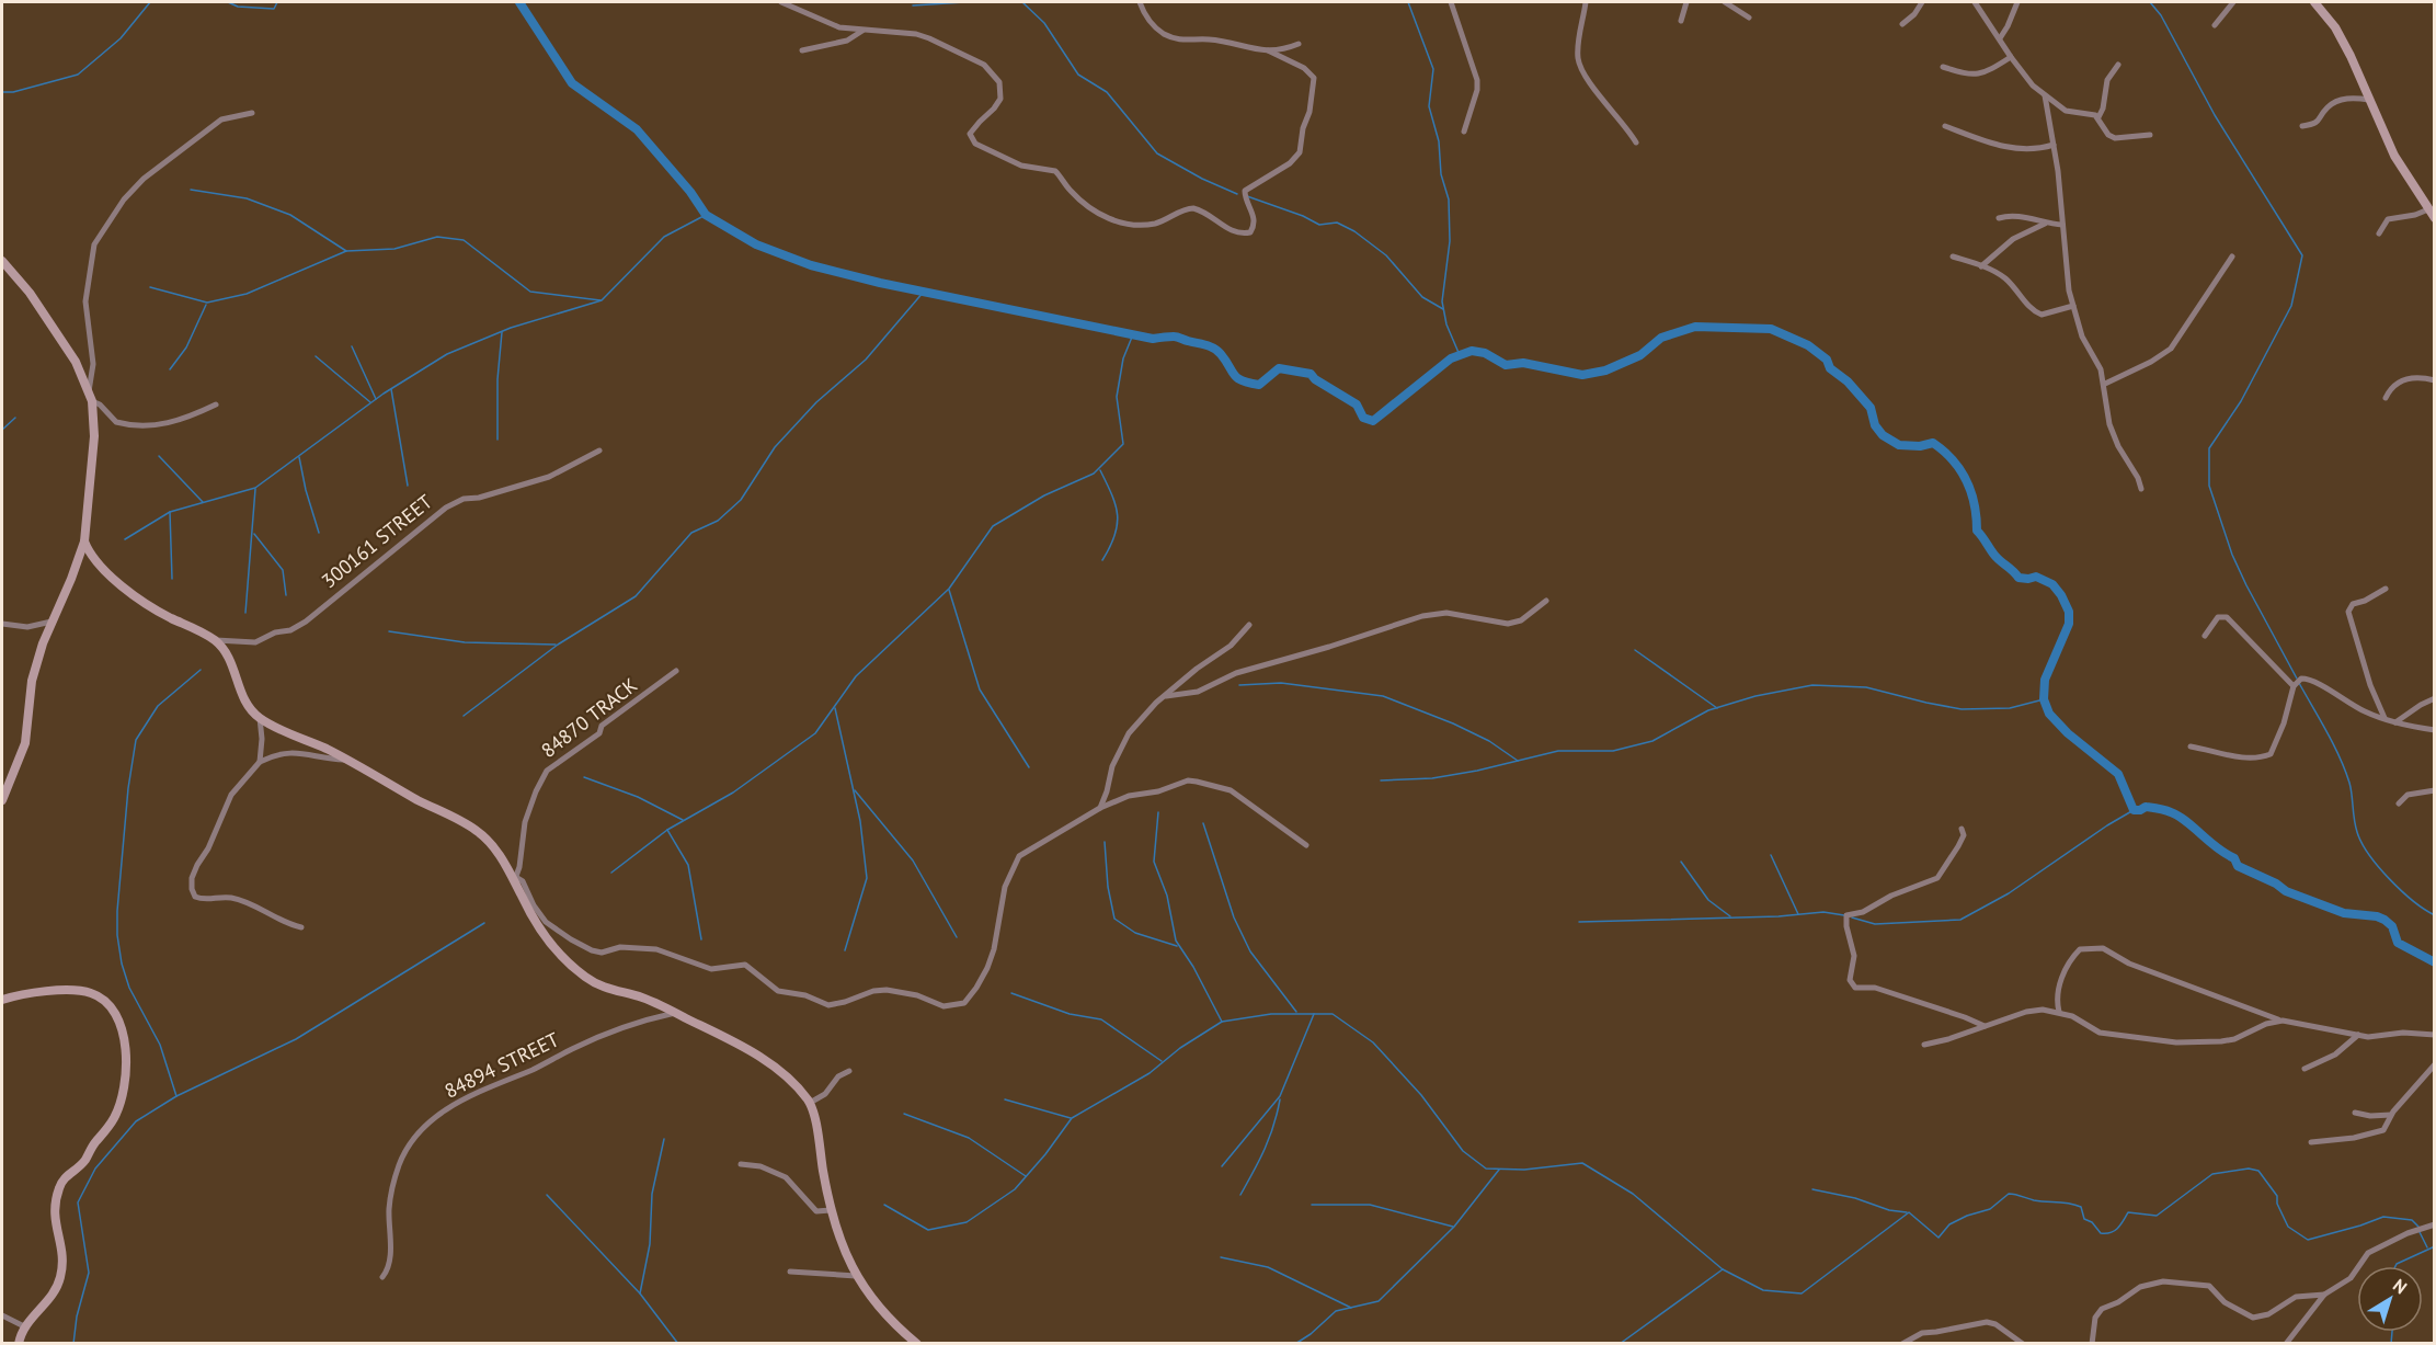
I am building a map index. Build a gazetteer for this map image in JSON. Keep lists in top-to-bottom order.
{
  "streets": {
    "street": ["300161 STREET", "84870 TRACK", "84894 STREET"]
  },
  "north": "top right"
}
